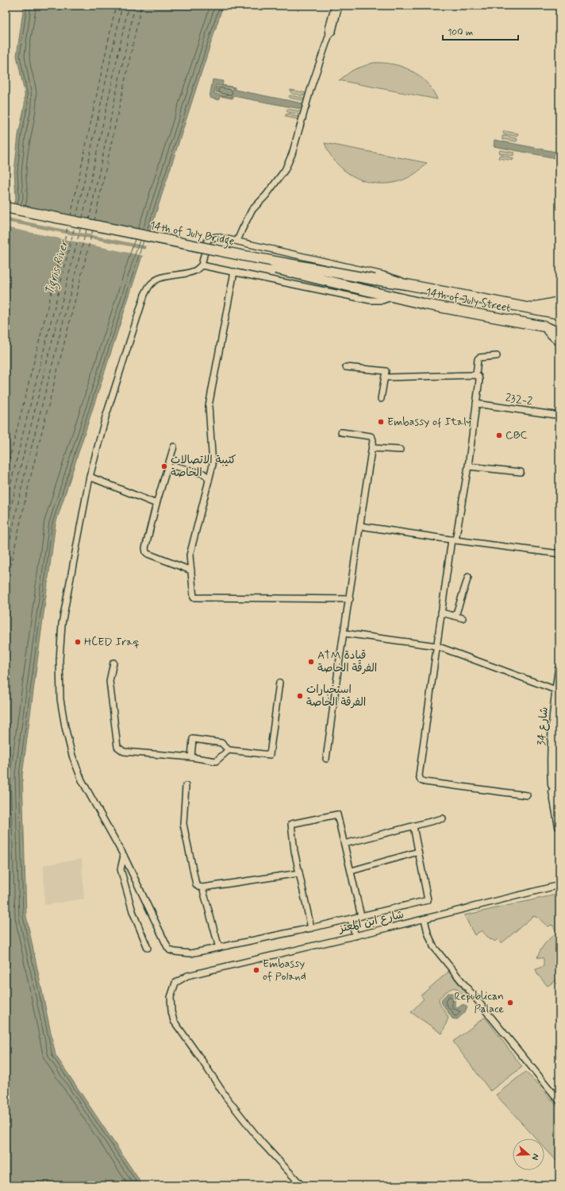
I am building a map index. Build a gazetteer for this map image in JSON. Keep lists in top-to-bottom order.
{
  "streets": {
    "main road": ["14th of July Bridge", "14th of July Street", "شارع 34"],
    "street": ["232-2", "شارع ابن المعتز"]
  },
  "crossings": [
    ["14th of July Bridge", "14th of July Street"]
  ],
  "water": ["Tigris River"],
  "places": [
    "Embassy of Italy",
    "CBC",
    "كتيبة الاتصالات الخاصة",
    "HCED Iraq",
    "ATM قيادة الفرقة الخاصة",
    "استخبارات الفرقة الخاصة",
    "Embassy of Poland",
    "Republican Palace"
  ],
  "scale_bar": "100 m",
  "north": "right"
}
